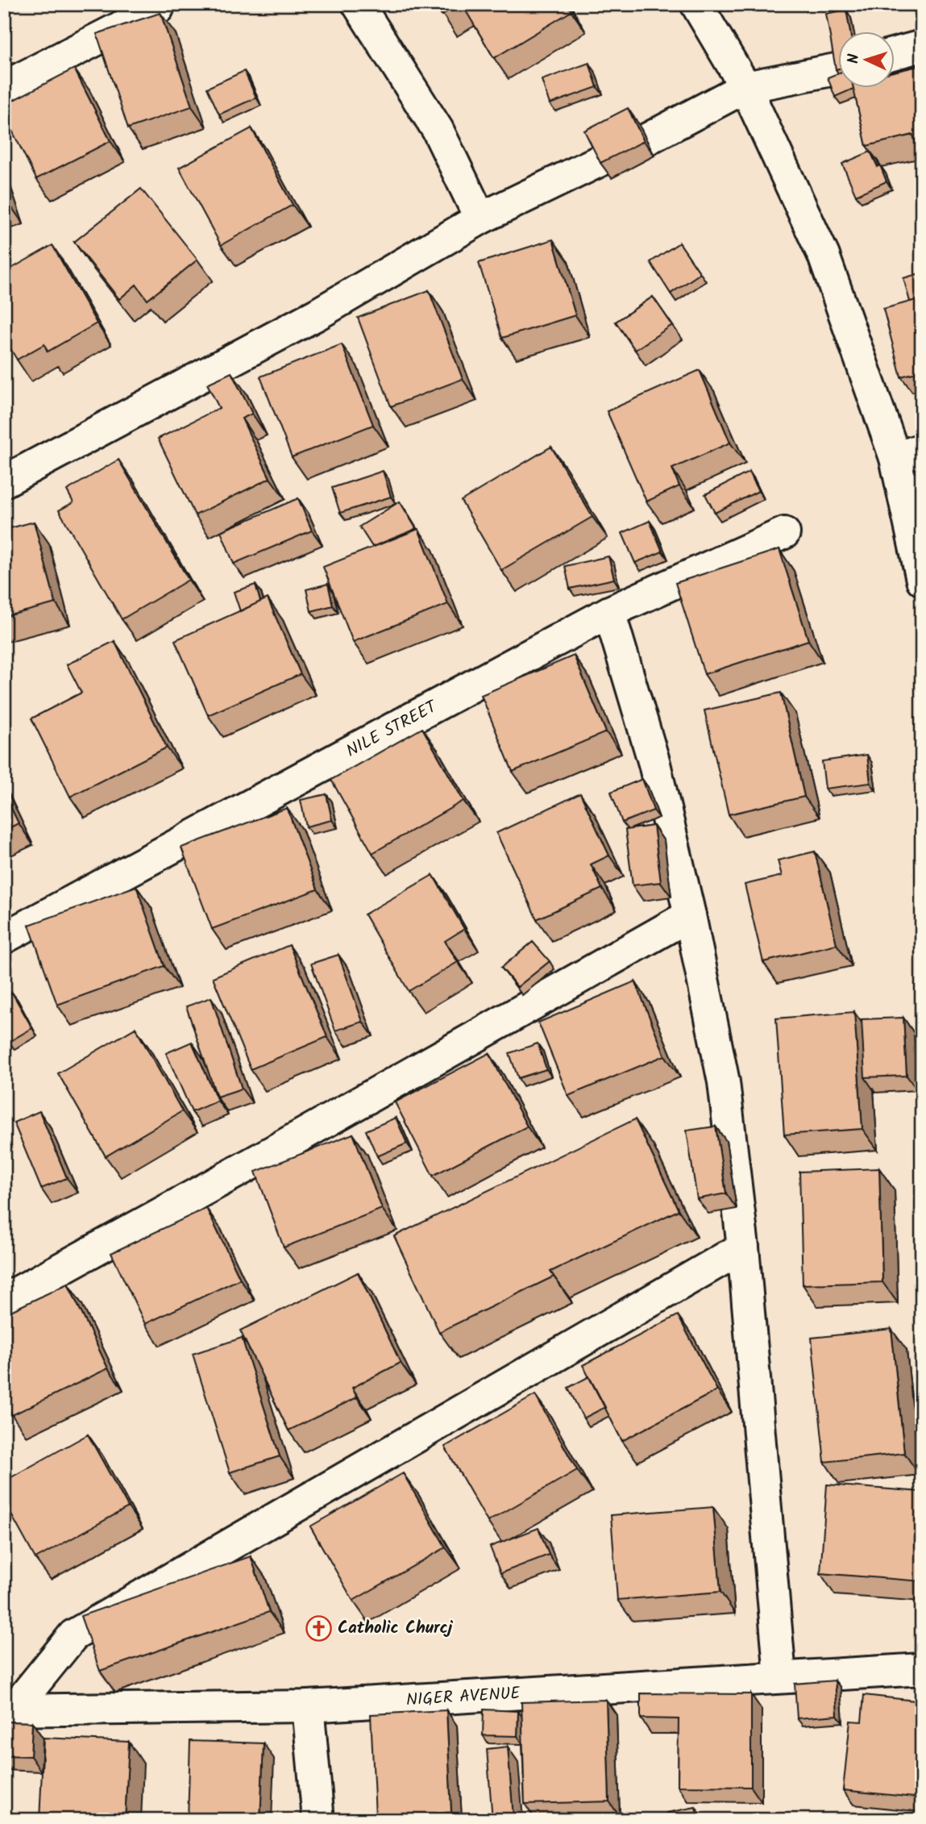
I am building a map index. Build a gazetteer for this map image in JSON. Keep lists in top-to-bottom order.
{
  "streets": {
    "street": ["NILE STREET", "NIGER AVENUE"]
  },
  "places": {
    "church": ["Catholic Churcj"]
  },
  "north": "left"
}
